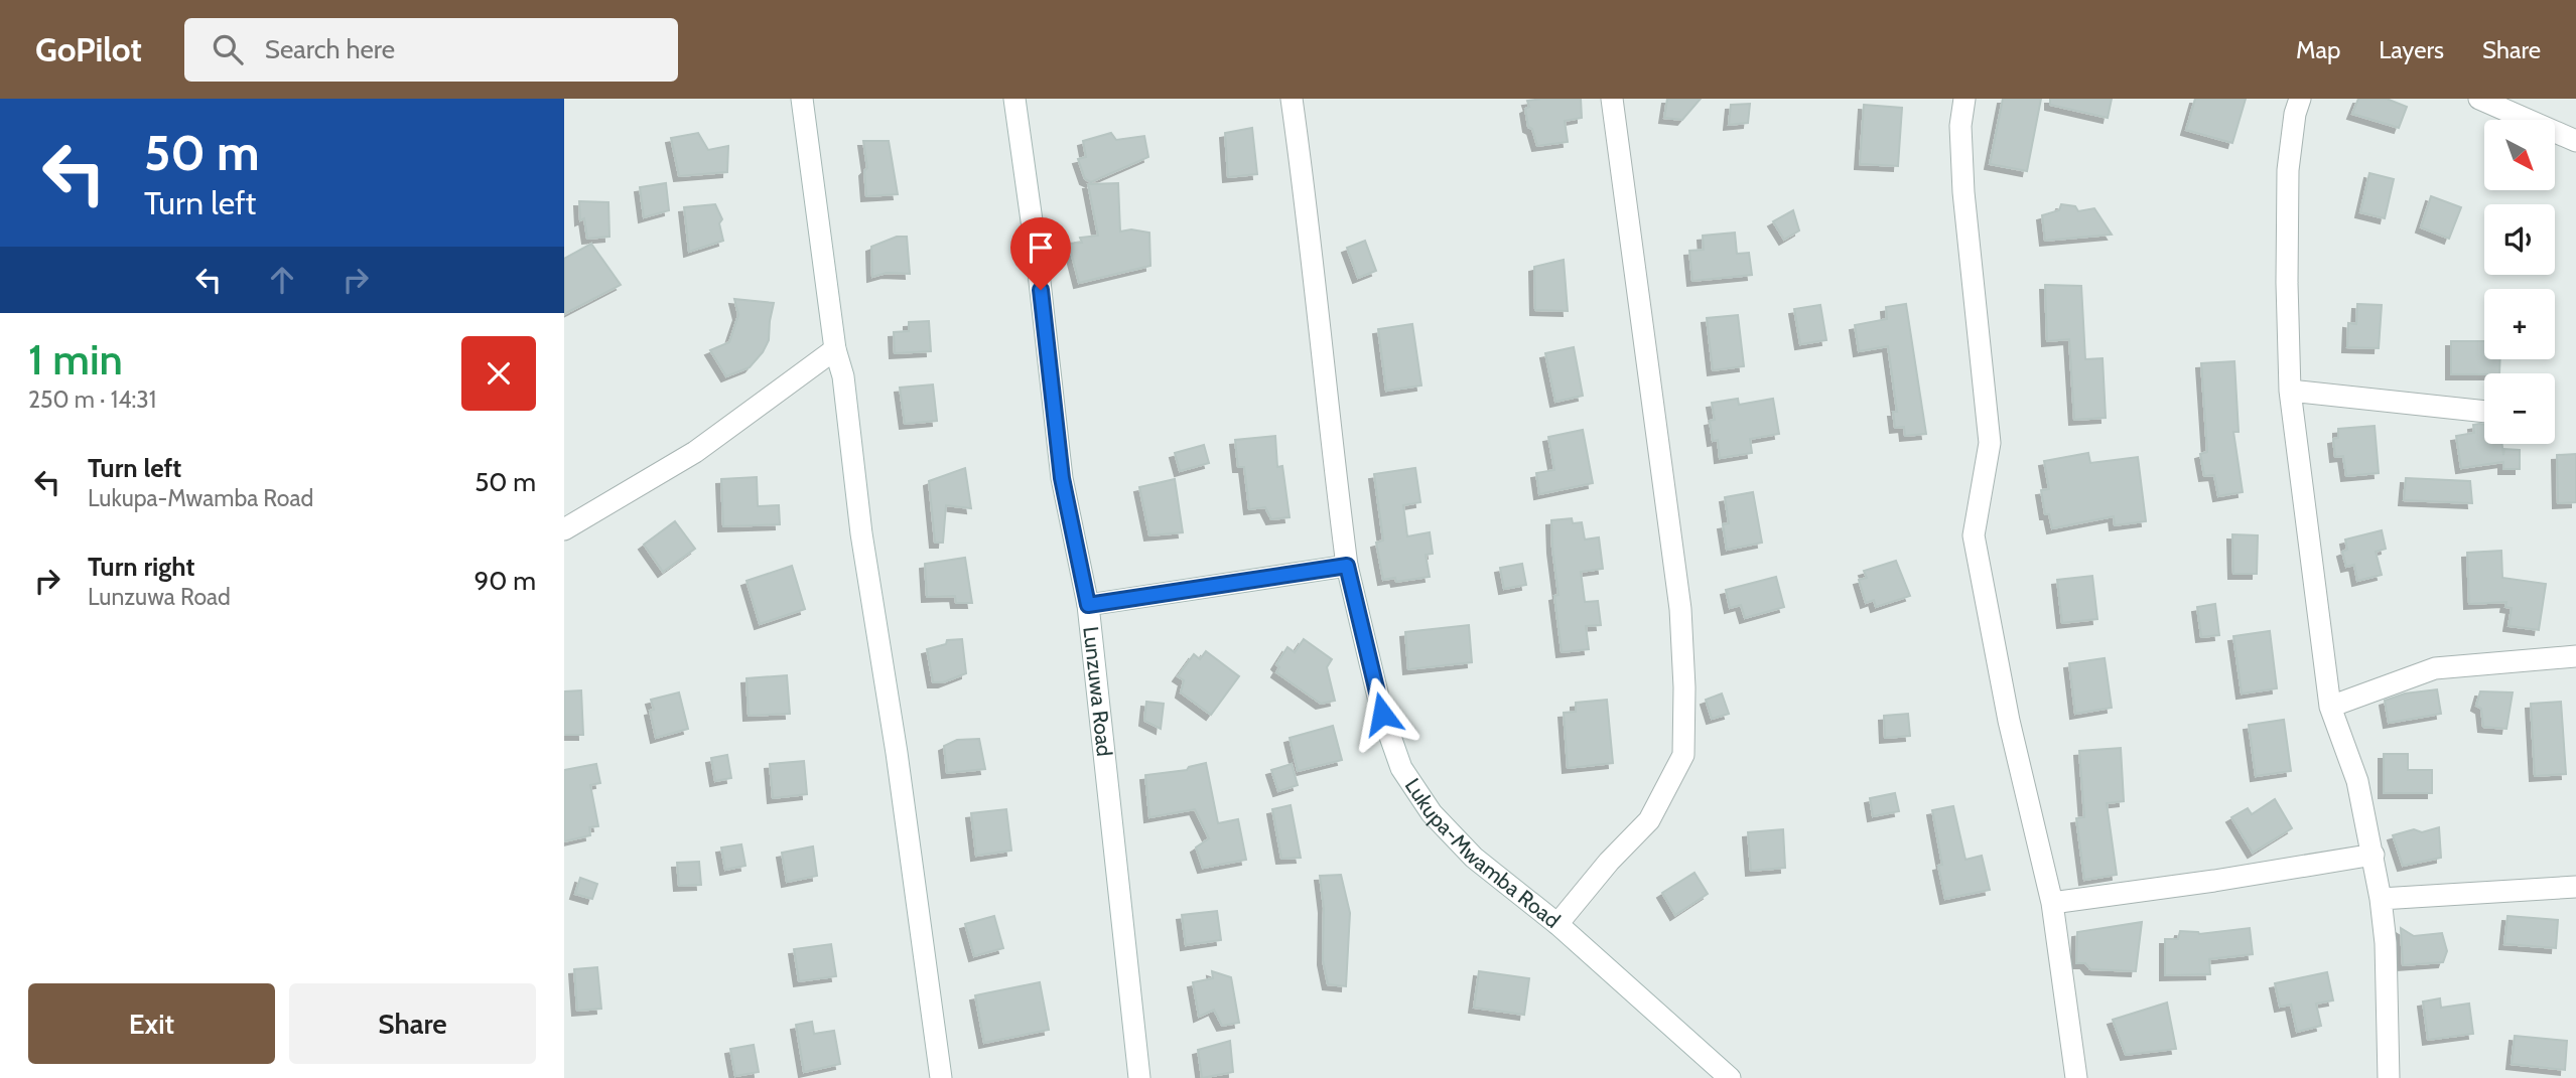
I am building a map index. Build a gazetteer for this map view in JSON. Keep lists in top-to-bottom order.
{
  "streets": {
    "street": ["Lunzuwa Road", "Lukupa-Mwamba Road"]
  },
  "north": "bottom right",
  "page": {
    "header": "GoPilot",
    "search": "Search here",
    "nav": ["Map", "Layers", "Share"],
    "turn": ["50 m", "Turn left"],
    "map_buttons": ["+", "−"],
    "heading": ["1 min", "250 m · 14:31"],
    "list": [
      {
        "name": "Turn left",
        "note": "Lukupa-Mwamba Road",
        "value": "50 m"
      },
      {
        "name": "Turn right",
        "note": "Lunzuwa Road",
        "value": "90 m"
      }
    ],
    "buttons": ["Exit", "Share"]
  }
}
